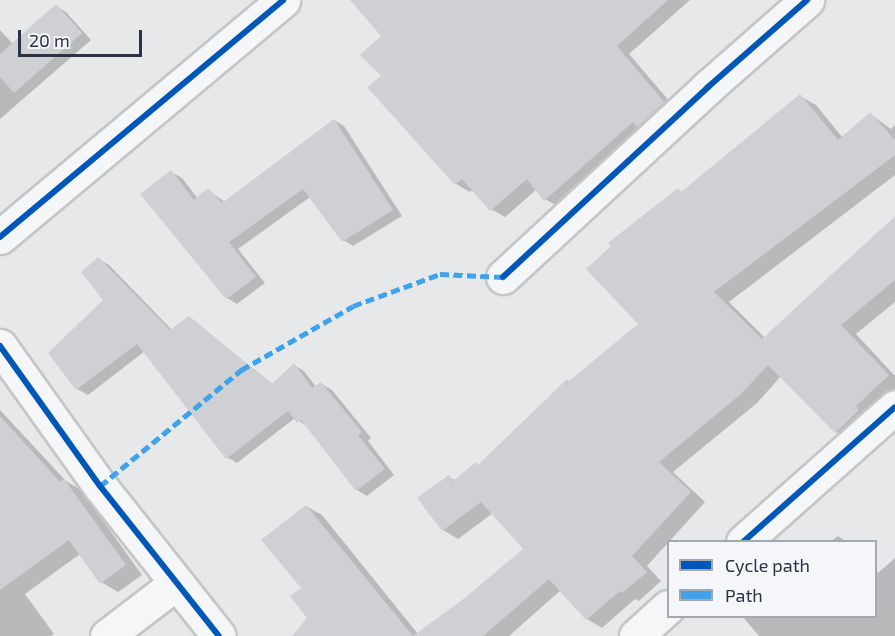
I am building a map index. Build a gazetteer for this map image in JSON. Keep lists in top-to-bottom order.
{
  "legend": ["Cycle path", "Path"],
  "scale_bar": "20 m"
}
